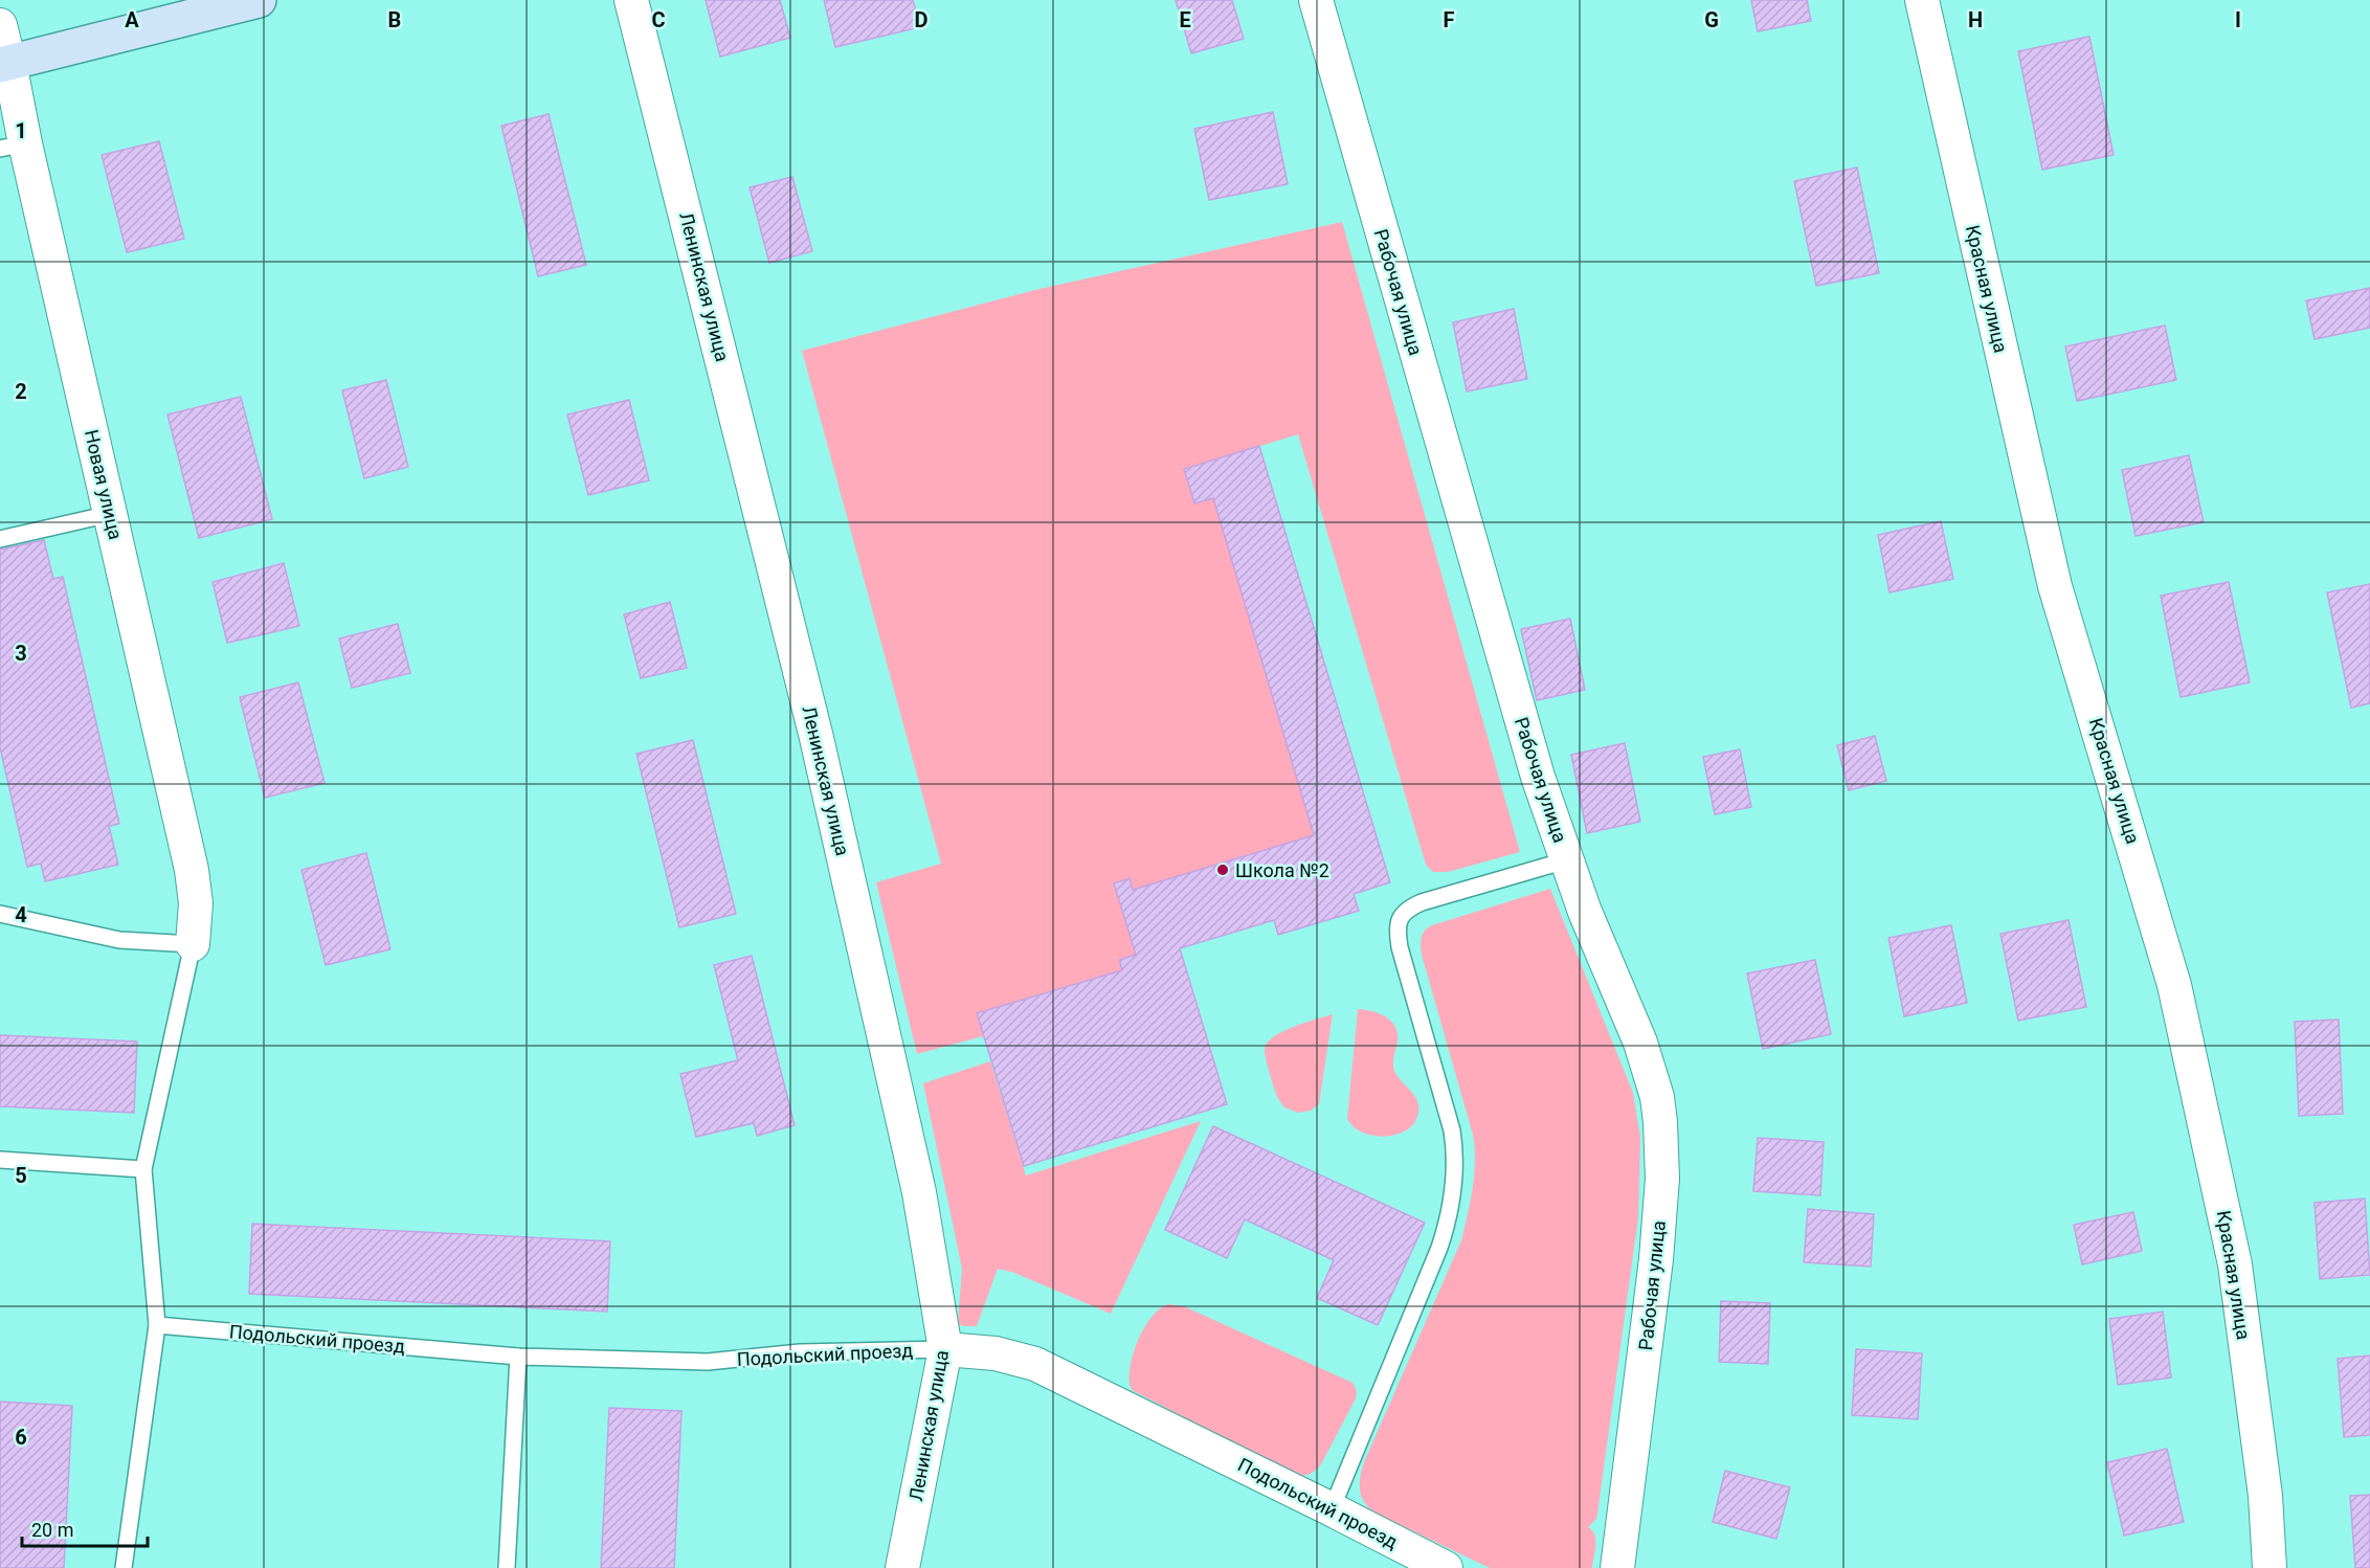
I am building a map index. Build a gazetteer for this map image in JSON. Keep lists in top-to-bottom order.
{
  "streets": {
    "street": [
      "Ленинская улица",
      "Красная улица",
      "Рабочая улица",
      "Новая улица",
      "Подольский проезд"
    ]
  },
  "crossings": [
    ["Ленинская улица", "Подольский проезд"]
  ],
  "places": ["Школа №2"],
  "scale_bar": "20 m",
  "grid": {
    "columns": [
      "A",
      "B",
      "C",
      "D",
      "E",
      "F",
      "G",
      "H",
      "I"
    ],
    "rows": [
      "1",
      "2",
      "3",
      "4",
      "5",
      "6"
    ]
  }
}
